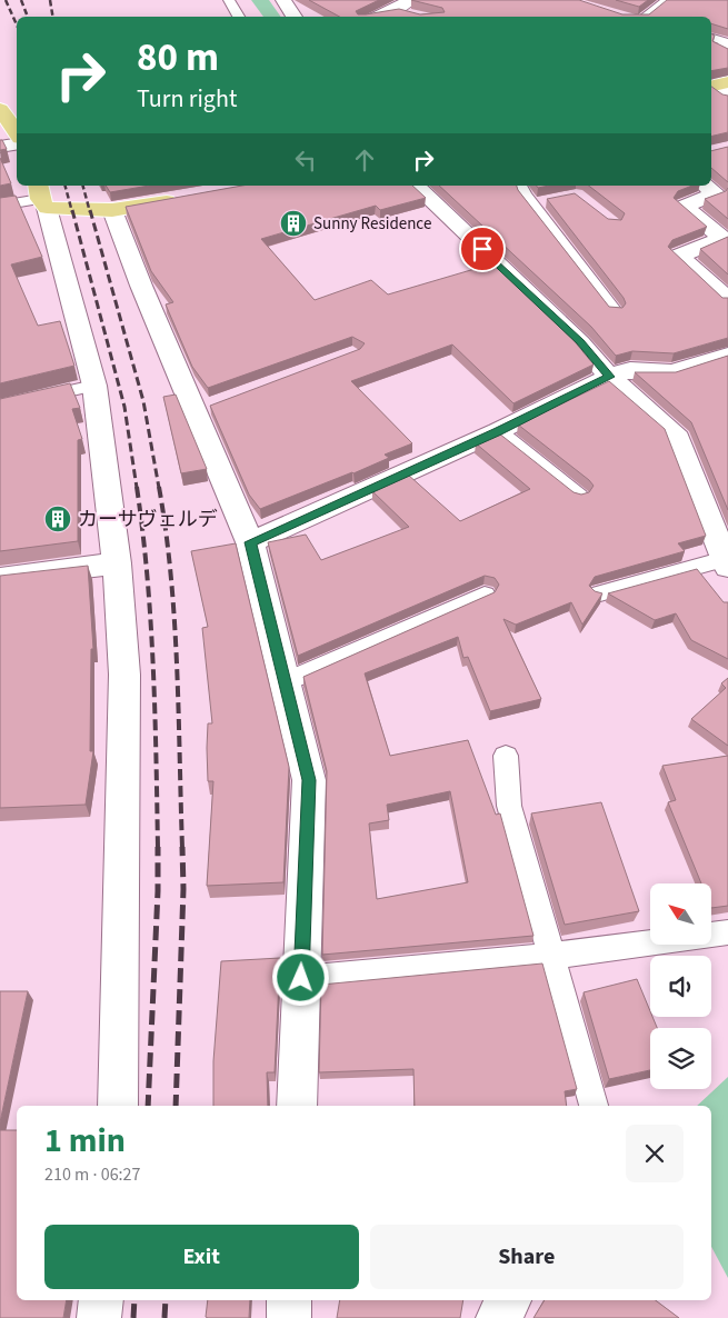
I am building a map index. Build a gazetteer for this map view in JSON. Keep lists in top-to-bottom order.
{
  "places": {
    "building": ["Sunny Residence", "カーサヴェルデ"]
  },
  "north": "top left",
  "page": {
    "turn": ["80 m", "Turn right"],
    "heading": ["1 min", "210 m · 06:27"],
    "buttons": ["Exit", "Share"]
  }
}
